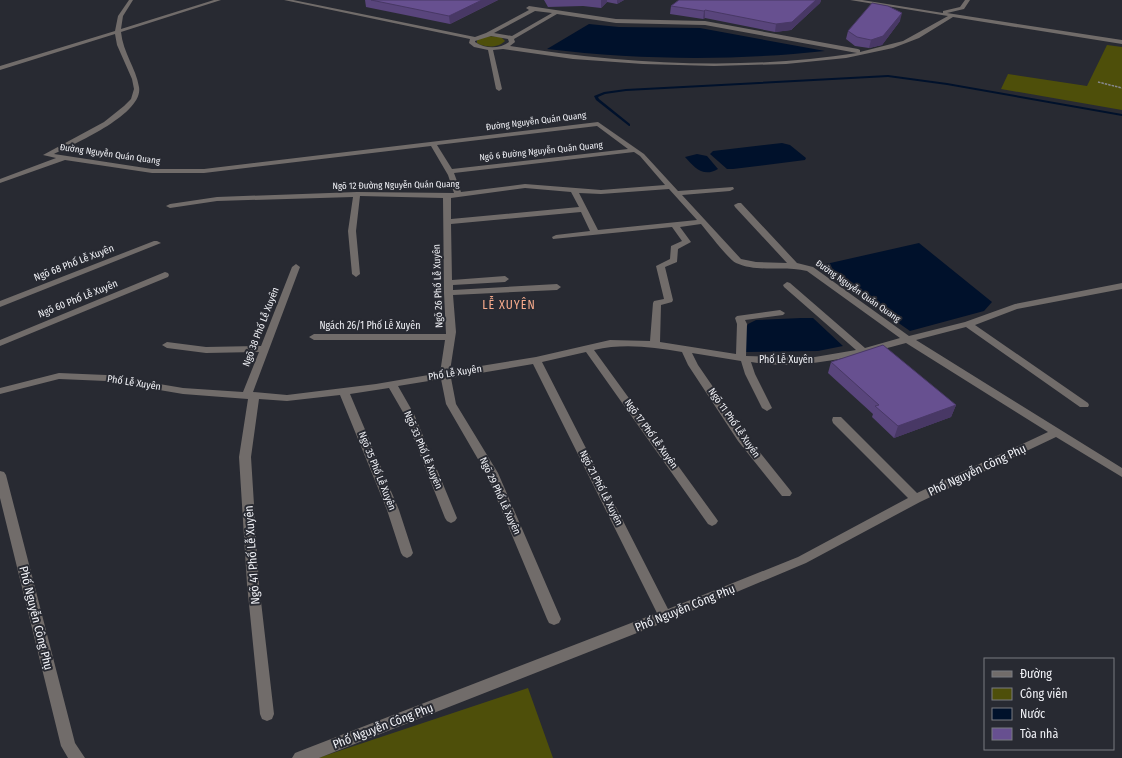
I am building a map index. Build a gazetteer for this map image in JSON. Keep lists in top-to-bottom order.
{
  "streets": {
    "street": [
      "Đường Nguyễn Quán Quang",
      "Ngõ 6 Đường Nguyễn Quán Quang",
      "Ngõ 12 Đường Nguyễn Quán Quang",
      "Ngõ 68 Phố Lễ Xuyên",
      "Ngõ 26 Phố Lễ Xuyên",
      "Ngõ 60 Phố Lễ Xuyên",
      "Ngách 26/1 Phố Lễ Xuyên",
      "Ngõ 38 Phố Lễ Xuyên",
      "Phố Lễ Xuyên",
      "Ngõ 11 Phố Lễ Xuyên",
      "Ngõ 17 Phố Lễ Xuyên",
      "Ngõ 33 Phố Lễ Xuyên",
      "Phố Nguyễn Công Phụ",
      "Ngõ 35 Phố Lễ Xuyên",
      "Ngõ 21 Phố Lễ Xuyên",
      "Ngõ 29 Phố Lễ Xuyên",
      "Ngõ 41 Phố Lễ Xuyên"
    ]
  },
  "crossings": [
    ["Đường Nguyễn Quán Quang", "Ngõ 6 Đường Nguyễn Quán Quang"],
    ["Đường Nguyễn Quán Quang", "Ngõ 12 Đường Nguyễn Quán Quang"],
    ["Đường Nguyễn Quán Quang", "Phố Lễ Xuyên"],
    ["Đường Nguyễn Quán Quang", "Phố Nguyễn Công Phụ"],
    ["Ngõ 12 Đường Nguyễn Quán Quang", "Ngõ 26 Phố Lễ Xuyên"],
    ["Ngõ 26 Phố Lễ Xuyên", "Ngách 26/1 Phố Lễ Xuyên"],
    ["Ngõ 26 Phố Lễ Xuyên", "Phố Lễ Xuyên"],
    ["Ngõ 26 Phố Lễ Xuyên", "Ngõ 29 Phố Lễ Xuyên"],
    ["Ngõ 38 Phố Lễ Xuyên", "Phố Lễ Xuyên"],
    ["Ngõ 38 Phố Lễ Xuyên", "Ngõ 41 Phố Lễ Xuyên"],
    ["Phố Lễ Xuyên", "Ngõ 11 Phố Lễ Xuyên"],
    ["Phố Lễ Xuyên", "Ngõ 17 Phố Lễ Xuyên"],
    ["Phố Lễ Xuyên", "Ngõ 33 Phố Lễ Xuyên"],
    ["Phố Lễ Xuyên", "Ngõ 35 Phố Lễ Xuyên"],
    ["Phố Lễ Xuyên", "Ngõ 21 Phố Lễ Xuyên"],
    ["Phố Lễ Xuyên", "Ngõ 29 Phố Lễ Xuyên"],
    ["Phố Lễ Xuyên", "Ngõ 41 Phố Lễ Xuyên"],
    ["Phố Nguyễn Công Phụ", "Ngõ 21 Phố Lễ Xuyên"]
  ],
  "districts": ["LỄ XUYÊN"],
  "legend": [
    "Đường",
    "Công viên",
    "Nước",
    "Tòa nhà"
  ]
}
